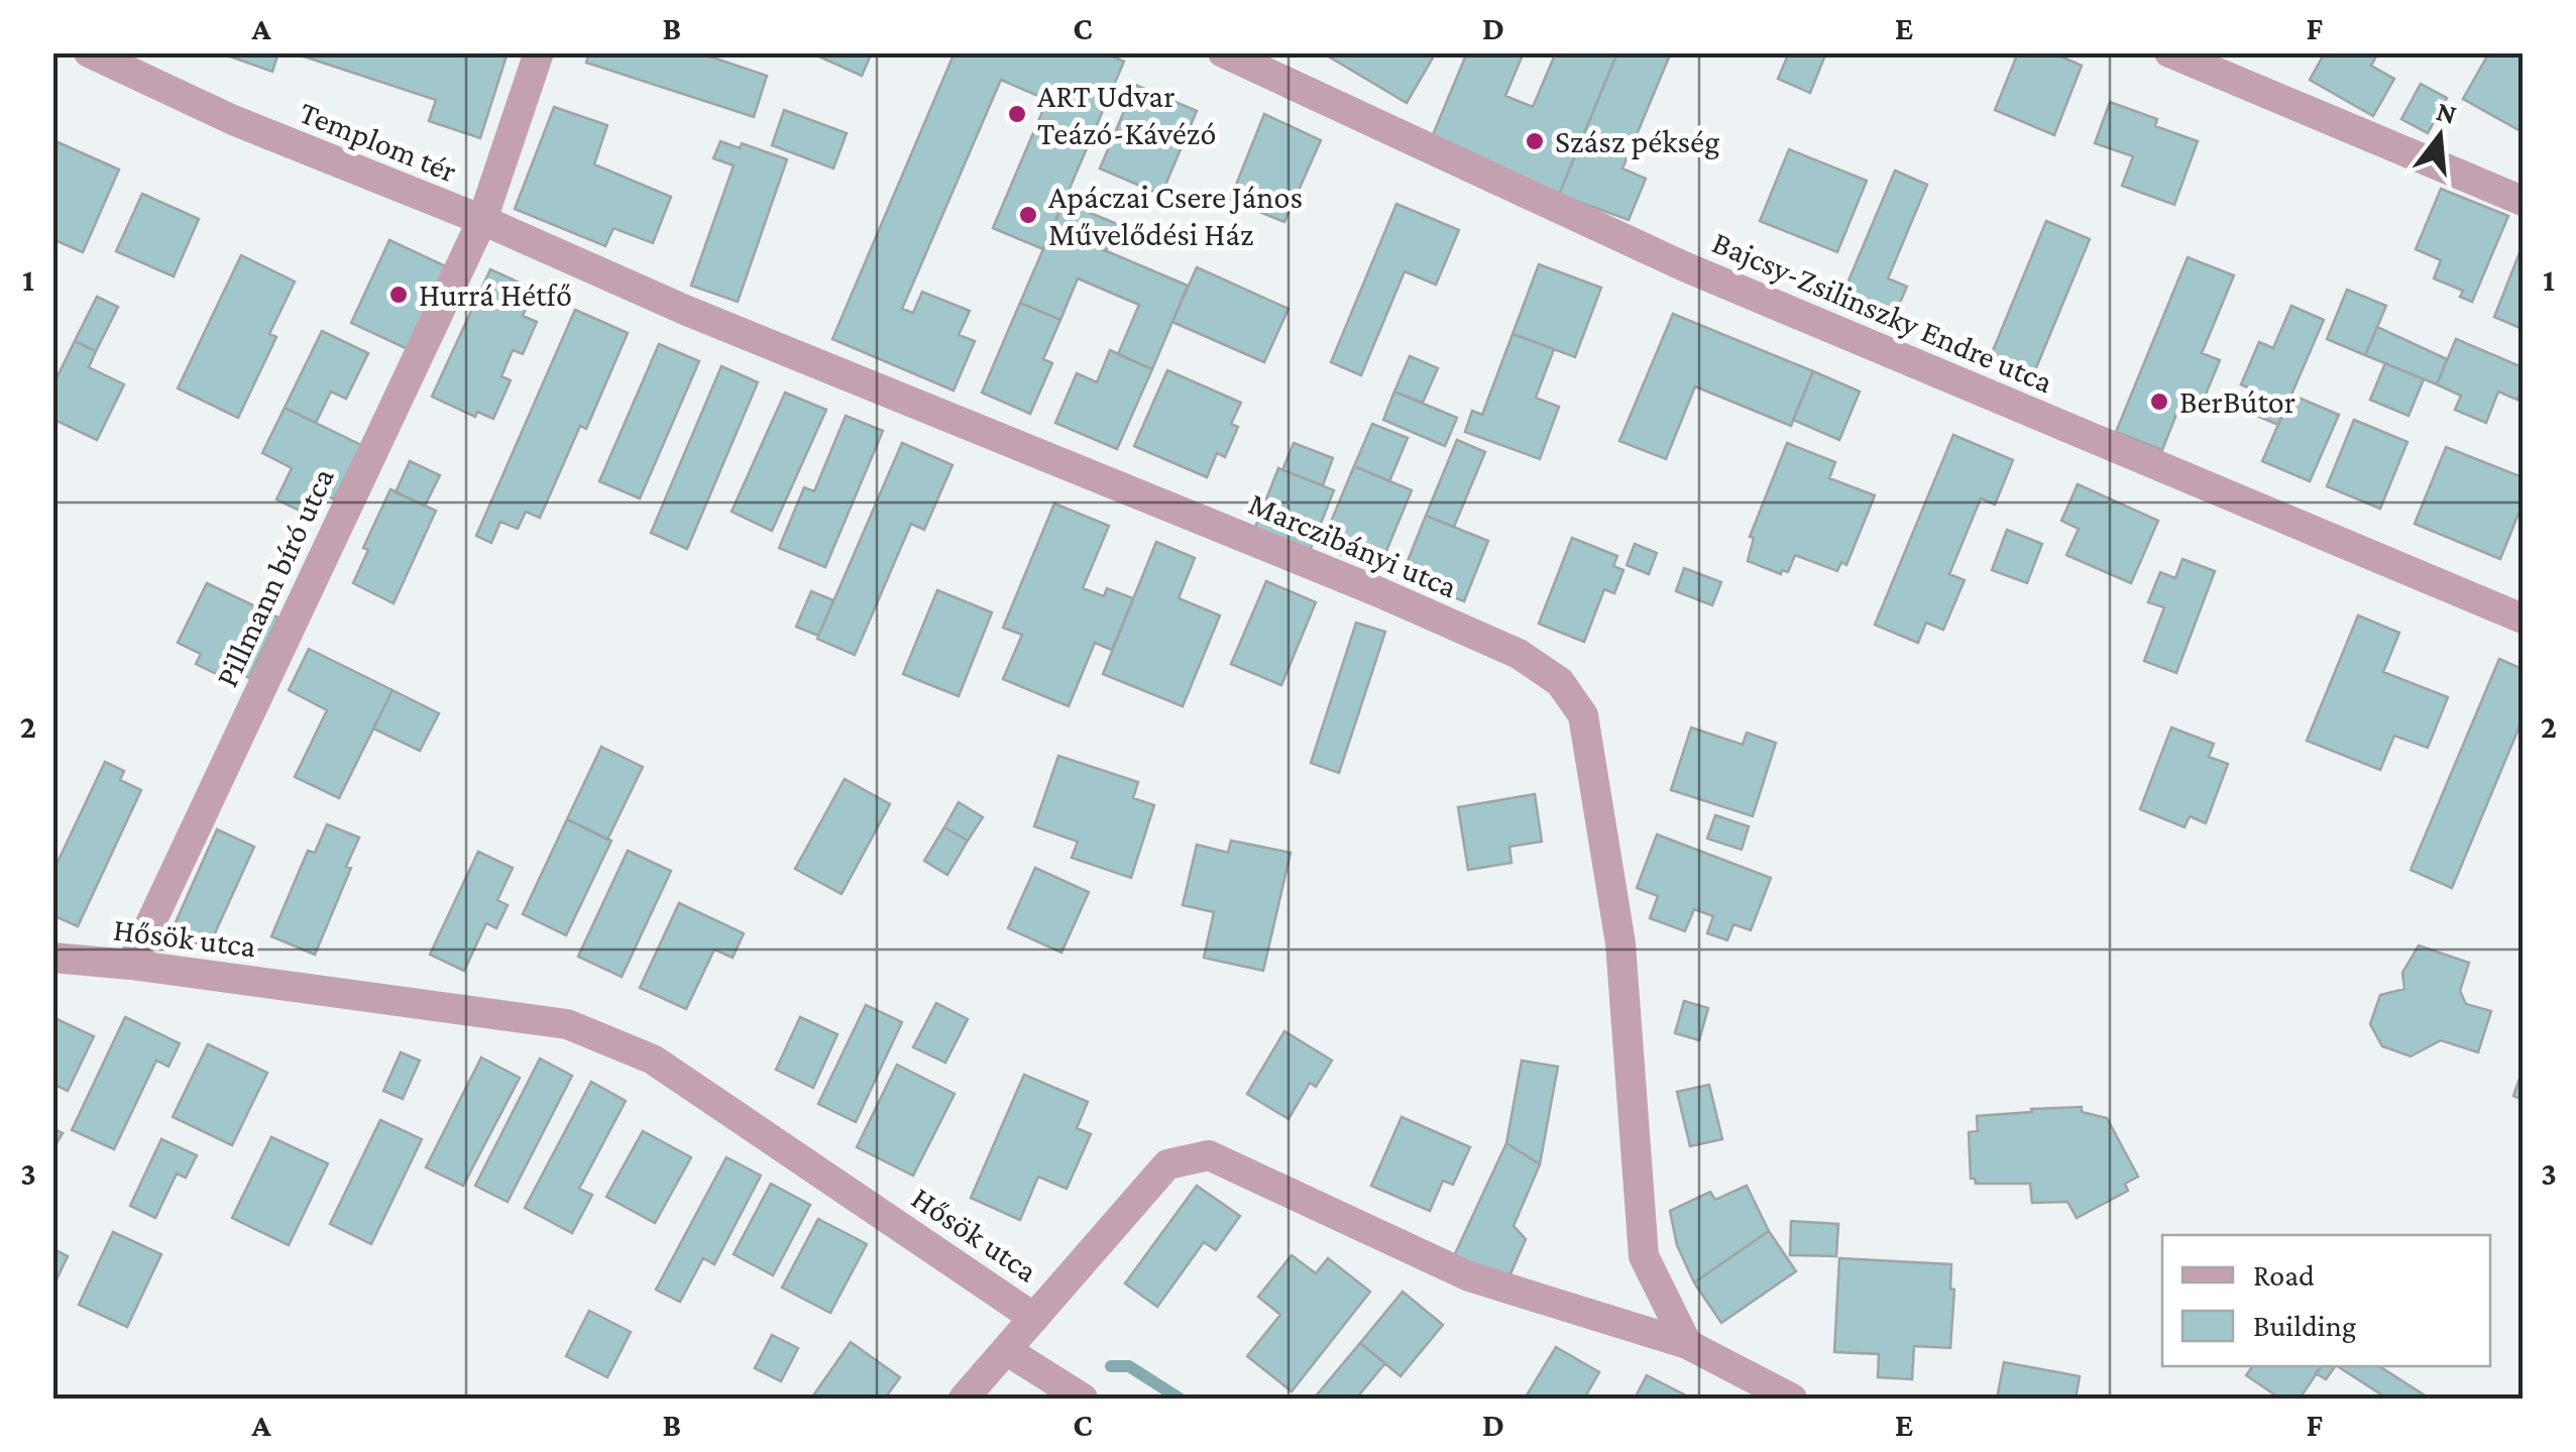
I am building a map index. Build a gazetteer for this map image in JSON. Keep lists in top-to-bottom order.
{
  "streets": {
    "street": [
      "Templom tér",
      "Bajcsy-Zsilinszky Endre utca",
      "Marczibányi utca",
      "Pillmann bíró utca",
      "Hősök utca"
    ]
  },
  "crossings": [
    ["Templom tér", "Marczibányi utca"],
    ["Templom tér", "Pillmann bíró utca"],
    ["Marczibányi utca", "Pillmann bíró utca"],
    ["Marczibányi utca", "Hősök utca"],
    ["Pillmann bíró utca", "Hősök utca"]
  ],
  "places": [
    "ART Udvar Teázó-Kávézó",
    "Szász pékség",
    "Apáczai Csere János Művelődési Ház",
    "Hurrá Hétfő",
    "BerBútor"
  ],
  "legend": ["Road", "Building"],
  "north": "top",
  "grid": {
    "columns": [
      "A",
      "B",
      "C",
      "D",
      "E",
      "F"
    ],
    "rows": ["1", "2", "3"]
  }
}
